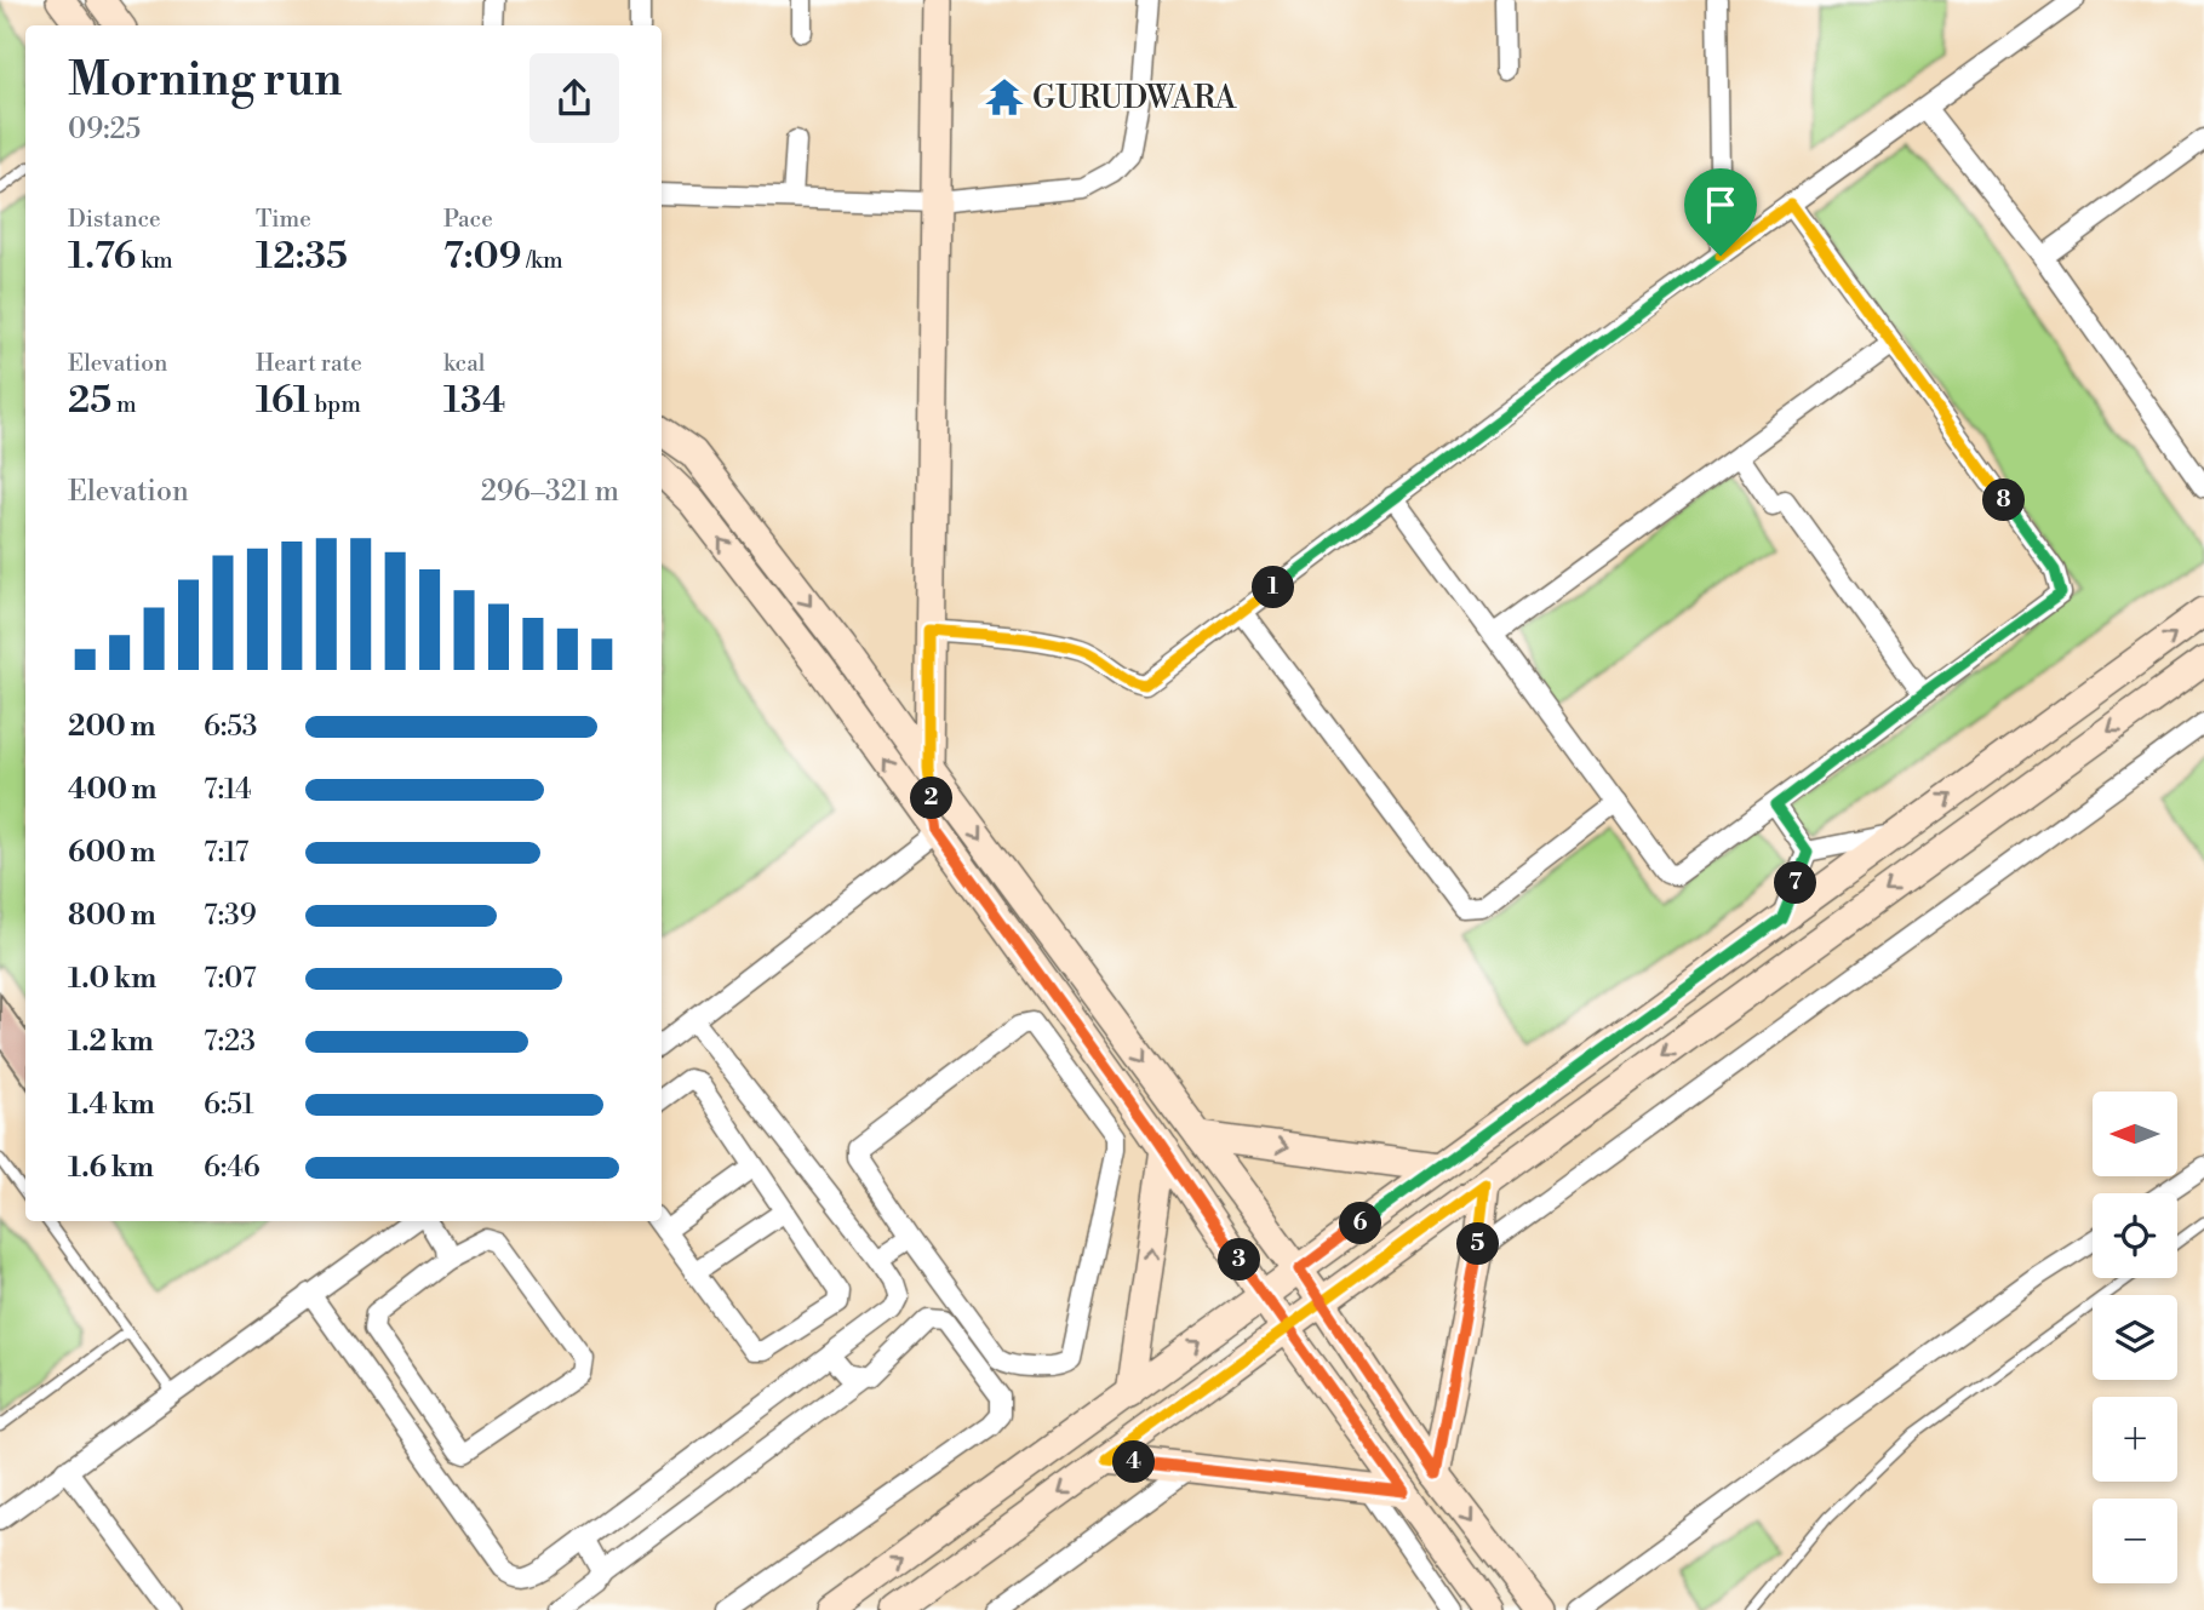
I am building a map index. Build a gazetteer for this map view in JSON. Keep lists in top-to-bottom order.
{
  "places": {
    "temple": ["GURUDWARA"]
  },
  "north": "left",
  "page": {
    "heading": ["Morning run", "09:25"],
    "stats": [
      ["Distance", "1.76 km"],
      ["Time", "12:35"],
      ["Pace", "7:09 /km"],
      ["Elevation", "25 m"],
      ["Heart rate", "161 bpm"],
      ["kcal", "134"]
    ],
    "chart": ["Elevation", "296–321 m"],
    "pins": [
      "8",
      "1",
      "2",
      "7",
      "6",
      "5",
      "3",
      "4"
    ],
    "list": [
      {
        "name": "200 m",
        "note": "6:53"
      },
      {
        "name": "400 m",
        "note": "7:14"
      },
      {
        "name": "600 m",
        "note": "7:17"
      },
      {
        "name": "800 m",
        "note": "7:39"
      },
      {
        "name": "1.0 km",
        "note": "7:07"
      },
      {
        "name": "1.2 km",
        "note": "7:23"
      },
      {
        "name": "1.4 km",
        "note": "6:51"
      },
      {
        "name": "1.6 km",
        "note": "6:46"
      }
    ],
    "map_buttons": ["+", "−"]
  }
}
